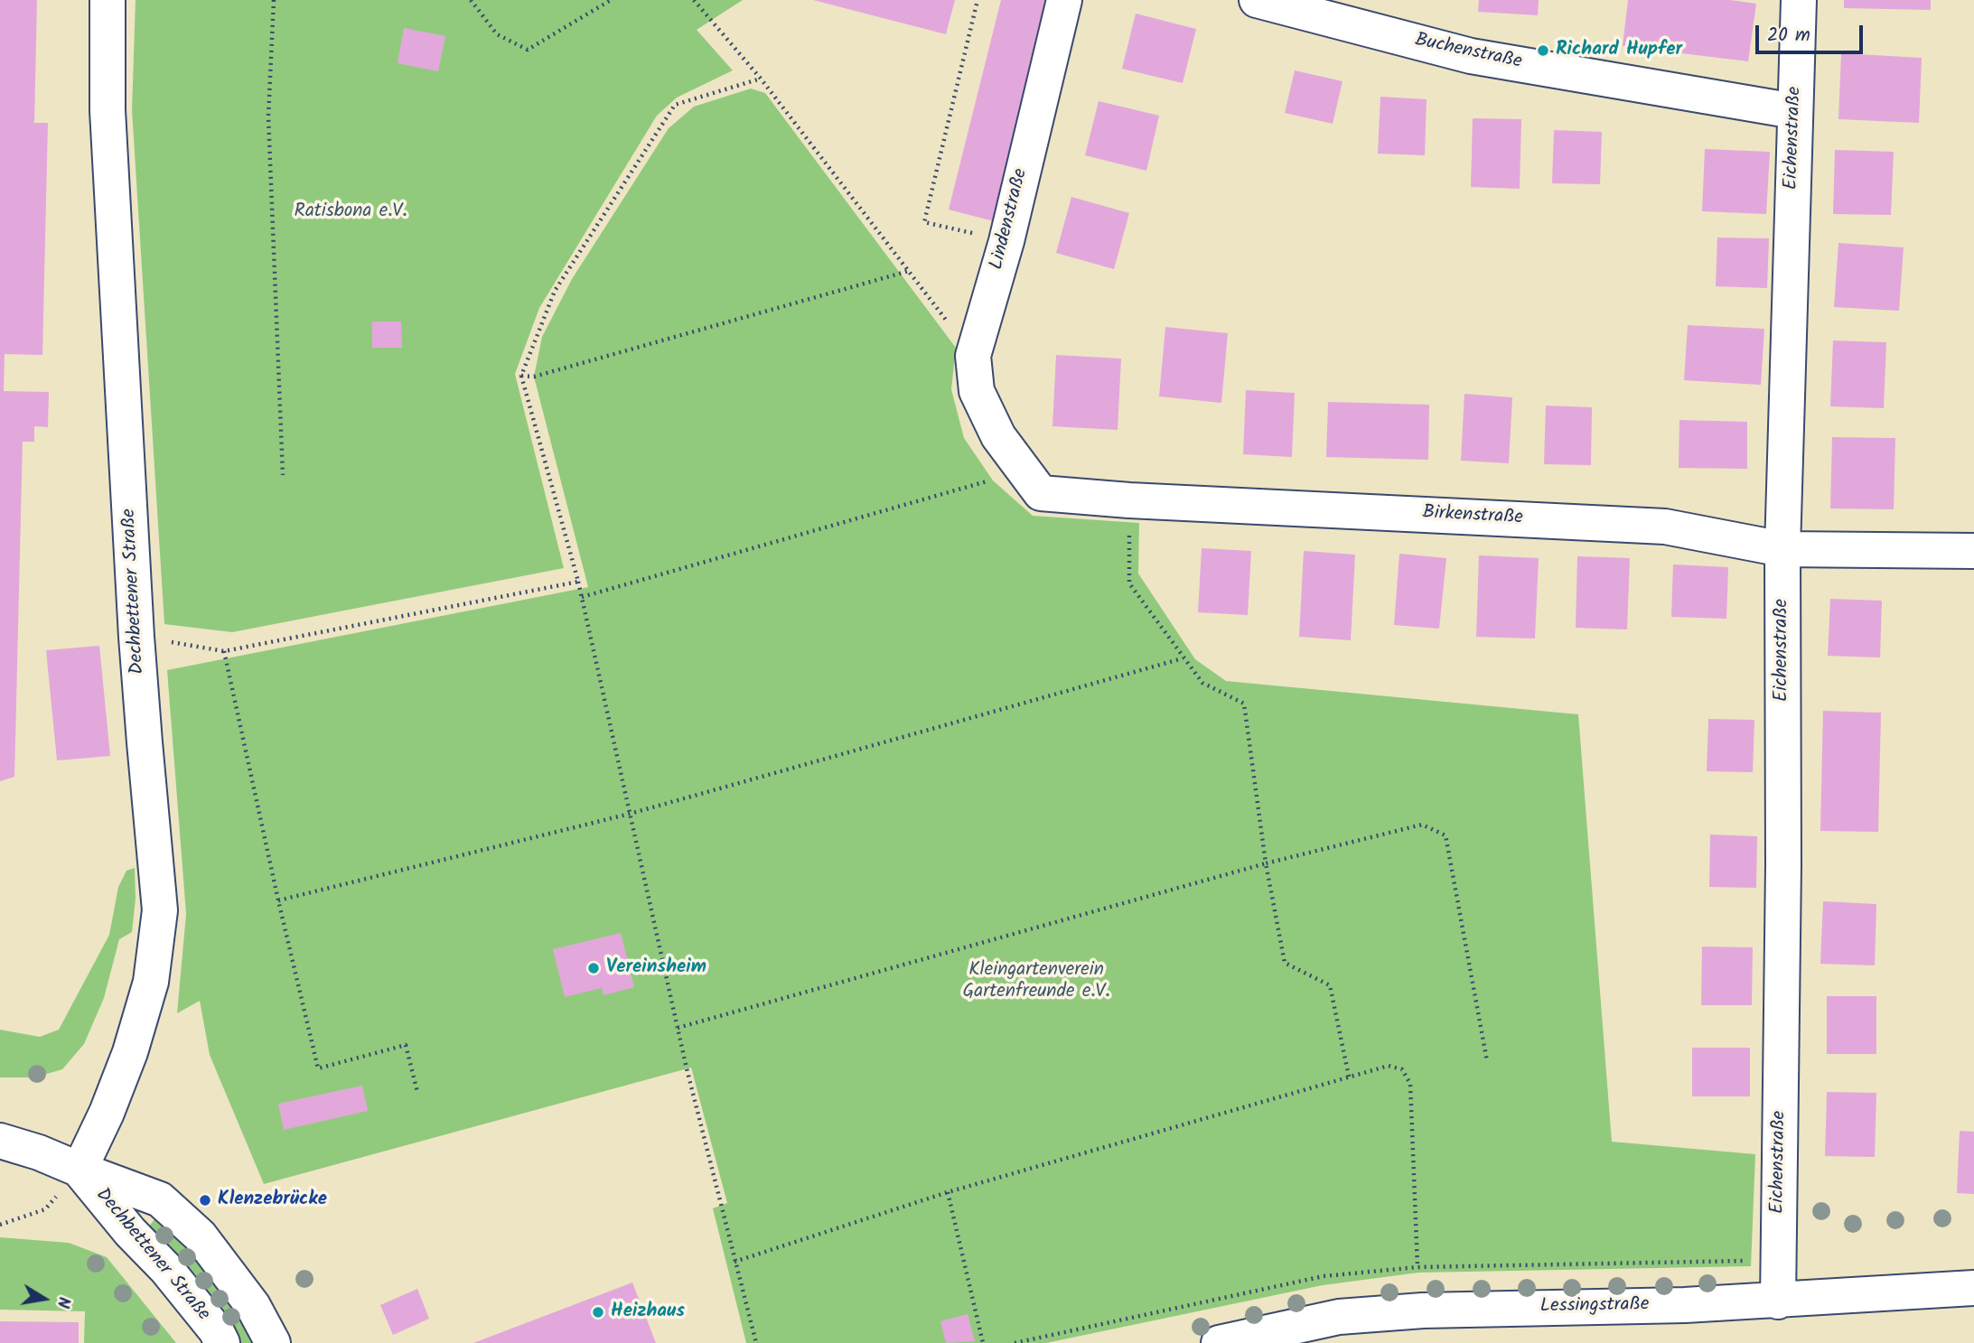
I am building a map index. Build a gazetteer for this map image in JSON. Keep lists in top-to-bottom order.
{
  "streets": {
    "street": [
      "Buchenstraße",
      "Eichenstraße",
      "Lindenstraße",
      "Birkenstraße",
      "Dechbettener Straße",
      "Lessingstraße"
    ]
  },
  "crossings": [
    ["Buchenstraße", "Eichenstraße"],
    ["Eichenstraße", "Birkenstraße"],
    ["Eichenstraße", "Lessingstraße"],
    ["Lindenstraße", "Birkenstraße"]
  ],
  "parks": ["Ratisbona e.V.", "Kleingartenverein Gartenfreunde e.V."],
  "places": [
    "Richard Hupfer",
    "Vereinsheim",
    "Klenzebrücke",
    "Heizhaus"
  ],
  "scale_bar": "20 m",
  "north": "right"
}
